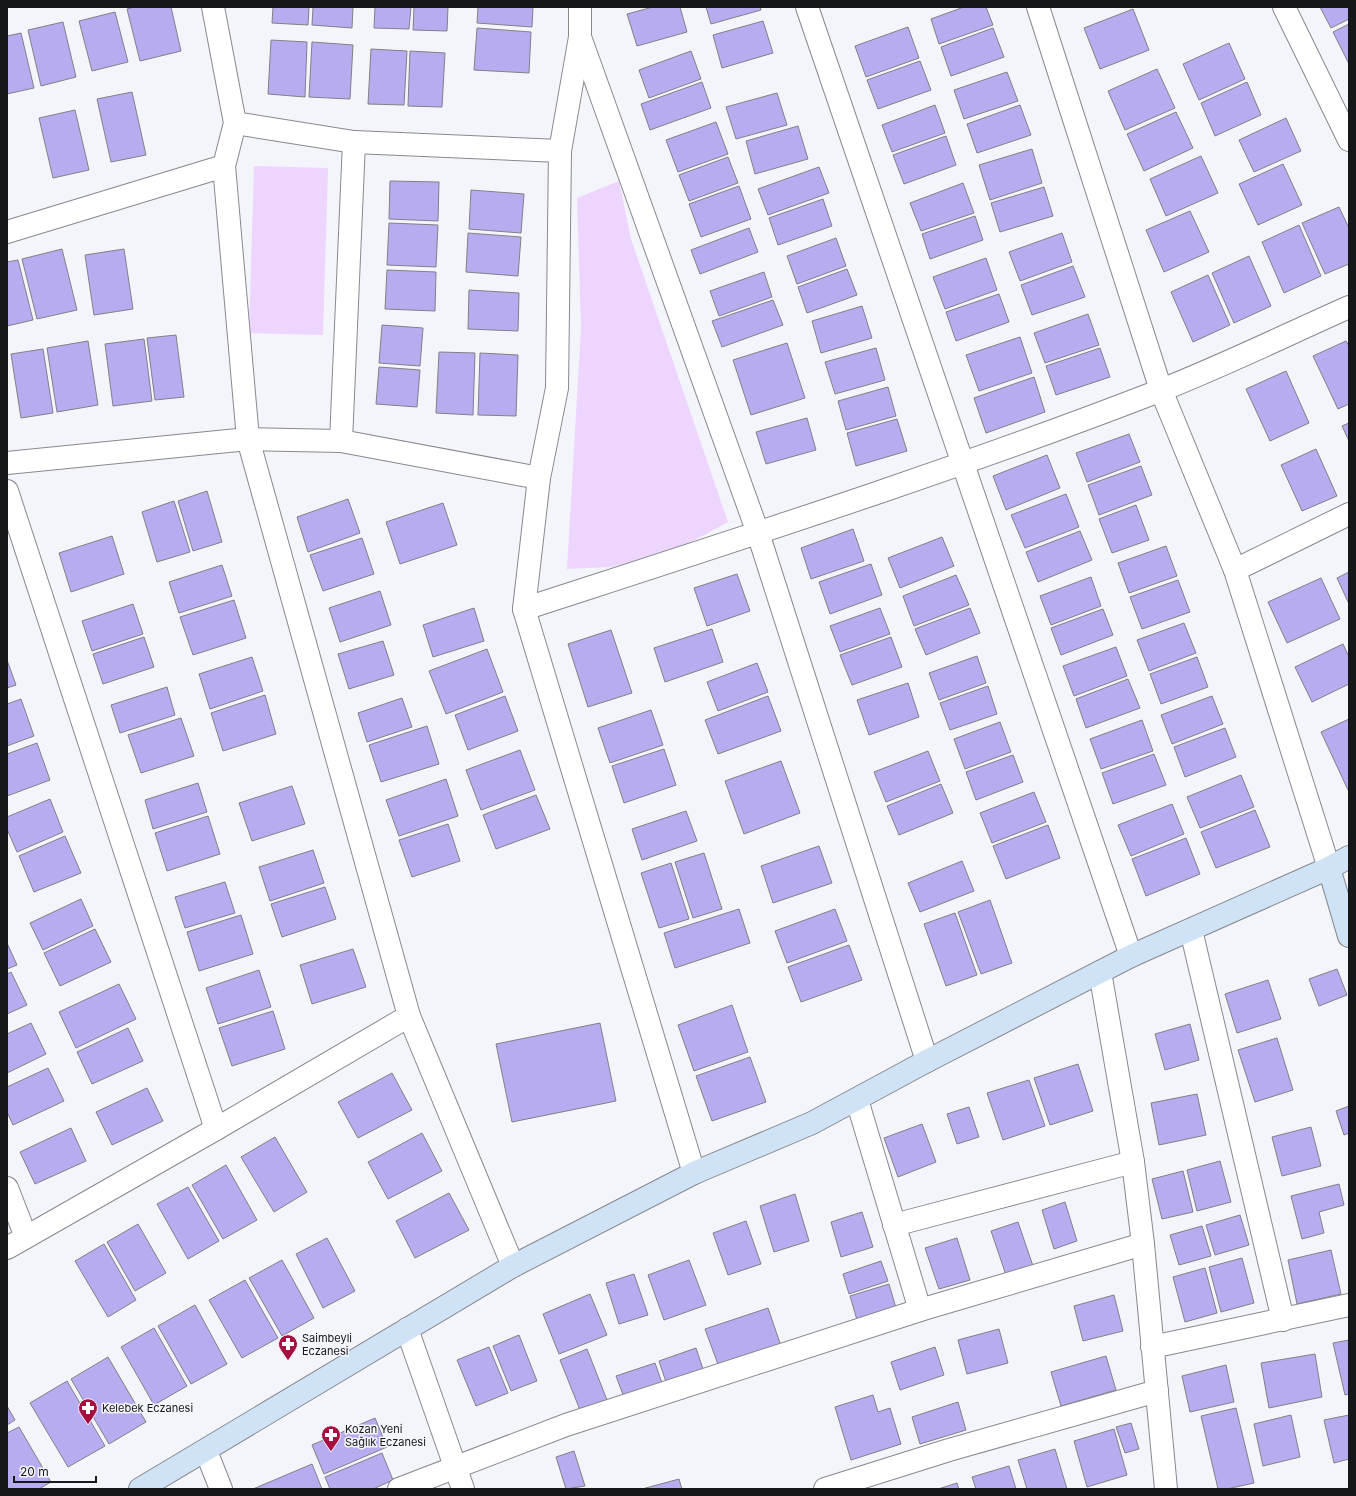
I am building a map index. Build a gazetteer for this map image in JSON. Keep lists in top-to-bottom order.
{
  "places": {
    "pharmacy": ["Saimbeyli Eczanesi", "Kelebek Eczanesi", "Kozan Yeni Sağlık Eczanesi"]
  },
  "scale_bar": "20 m"
}
